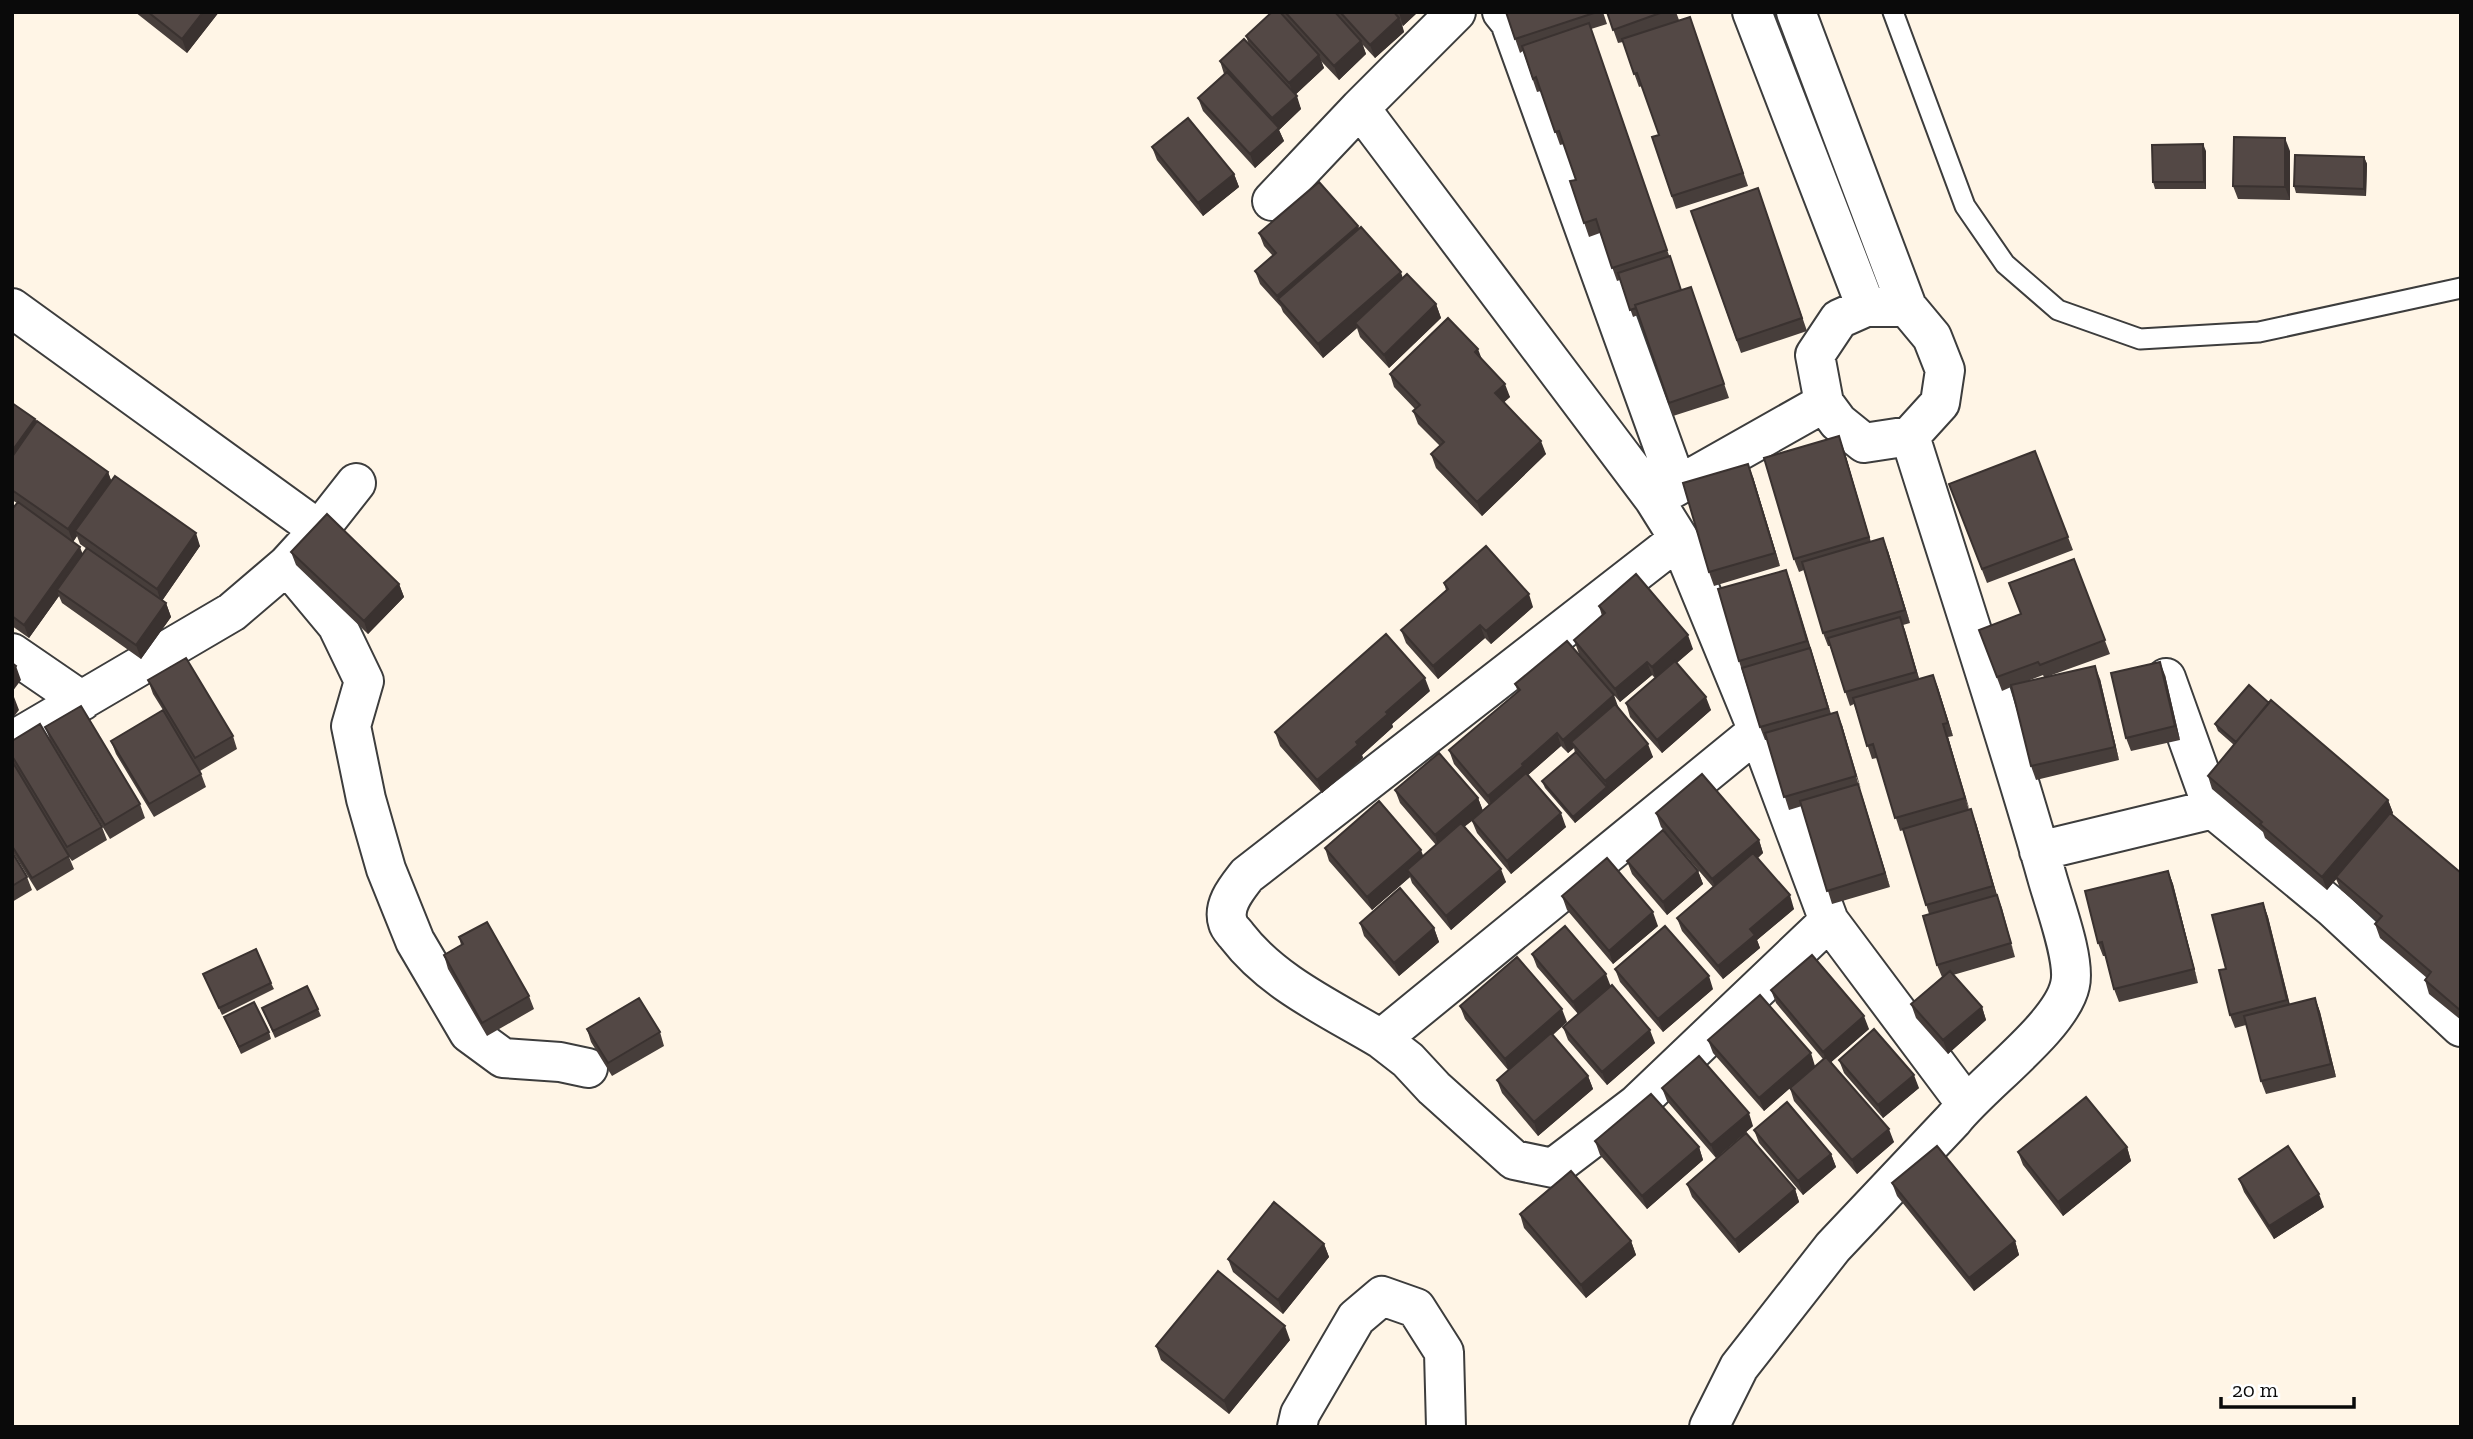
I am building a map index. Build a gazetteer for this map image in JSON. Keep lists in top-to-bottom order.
{
  "scale_bar": "20 m"
}
